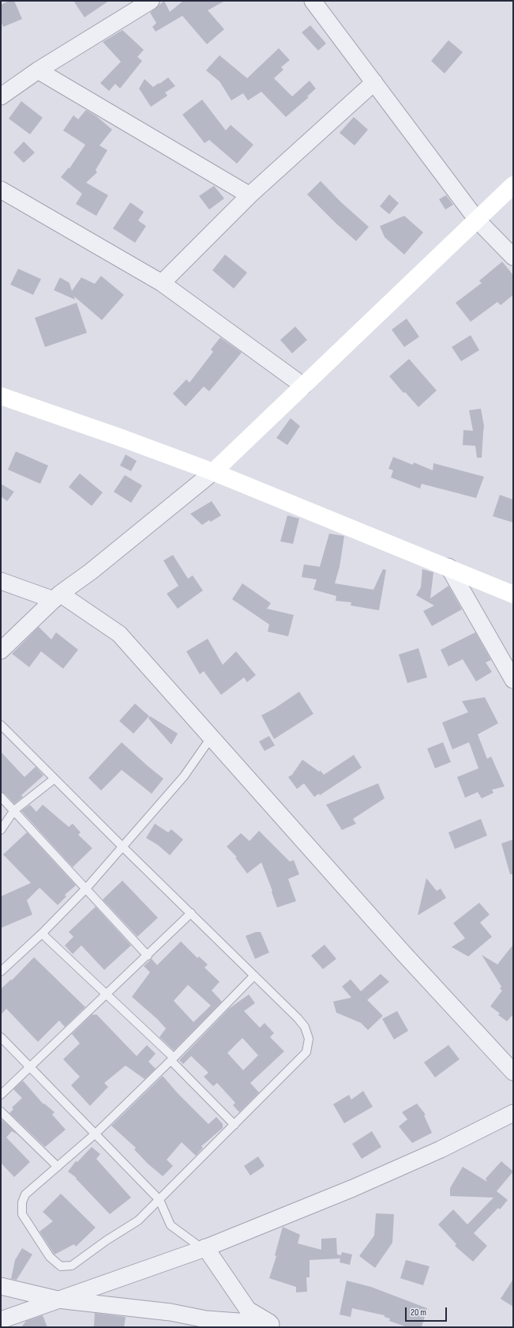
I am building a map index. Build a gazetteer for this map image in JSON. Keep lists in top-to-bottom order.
{
  "scale_bar": "20 m"
}
